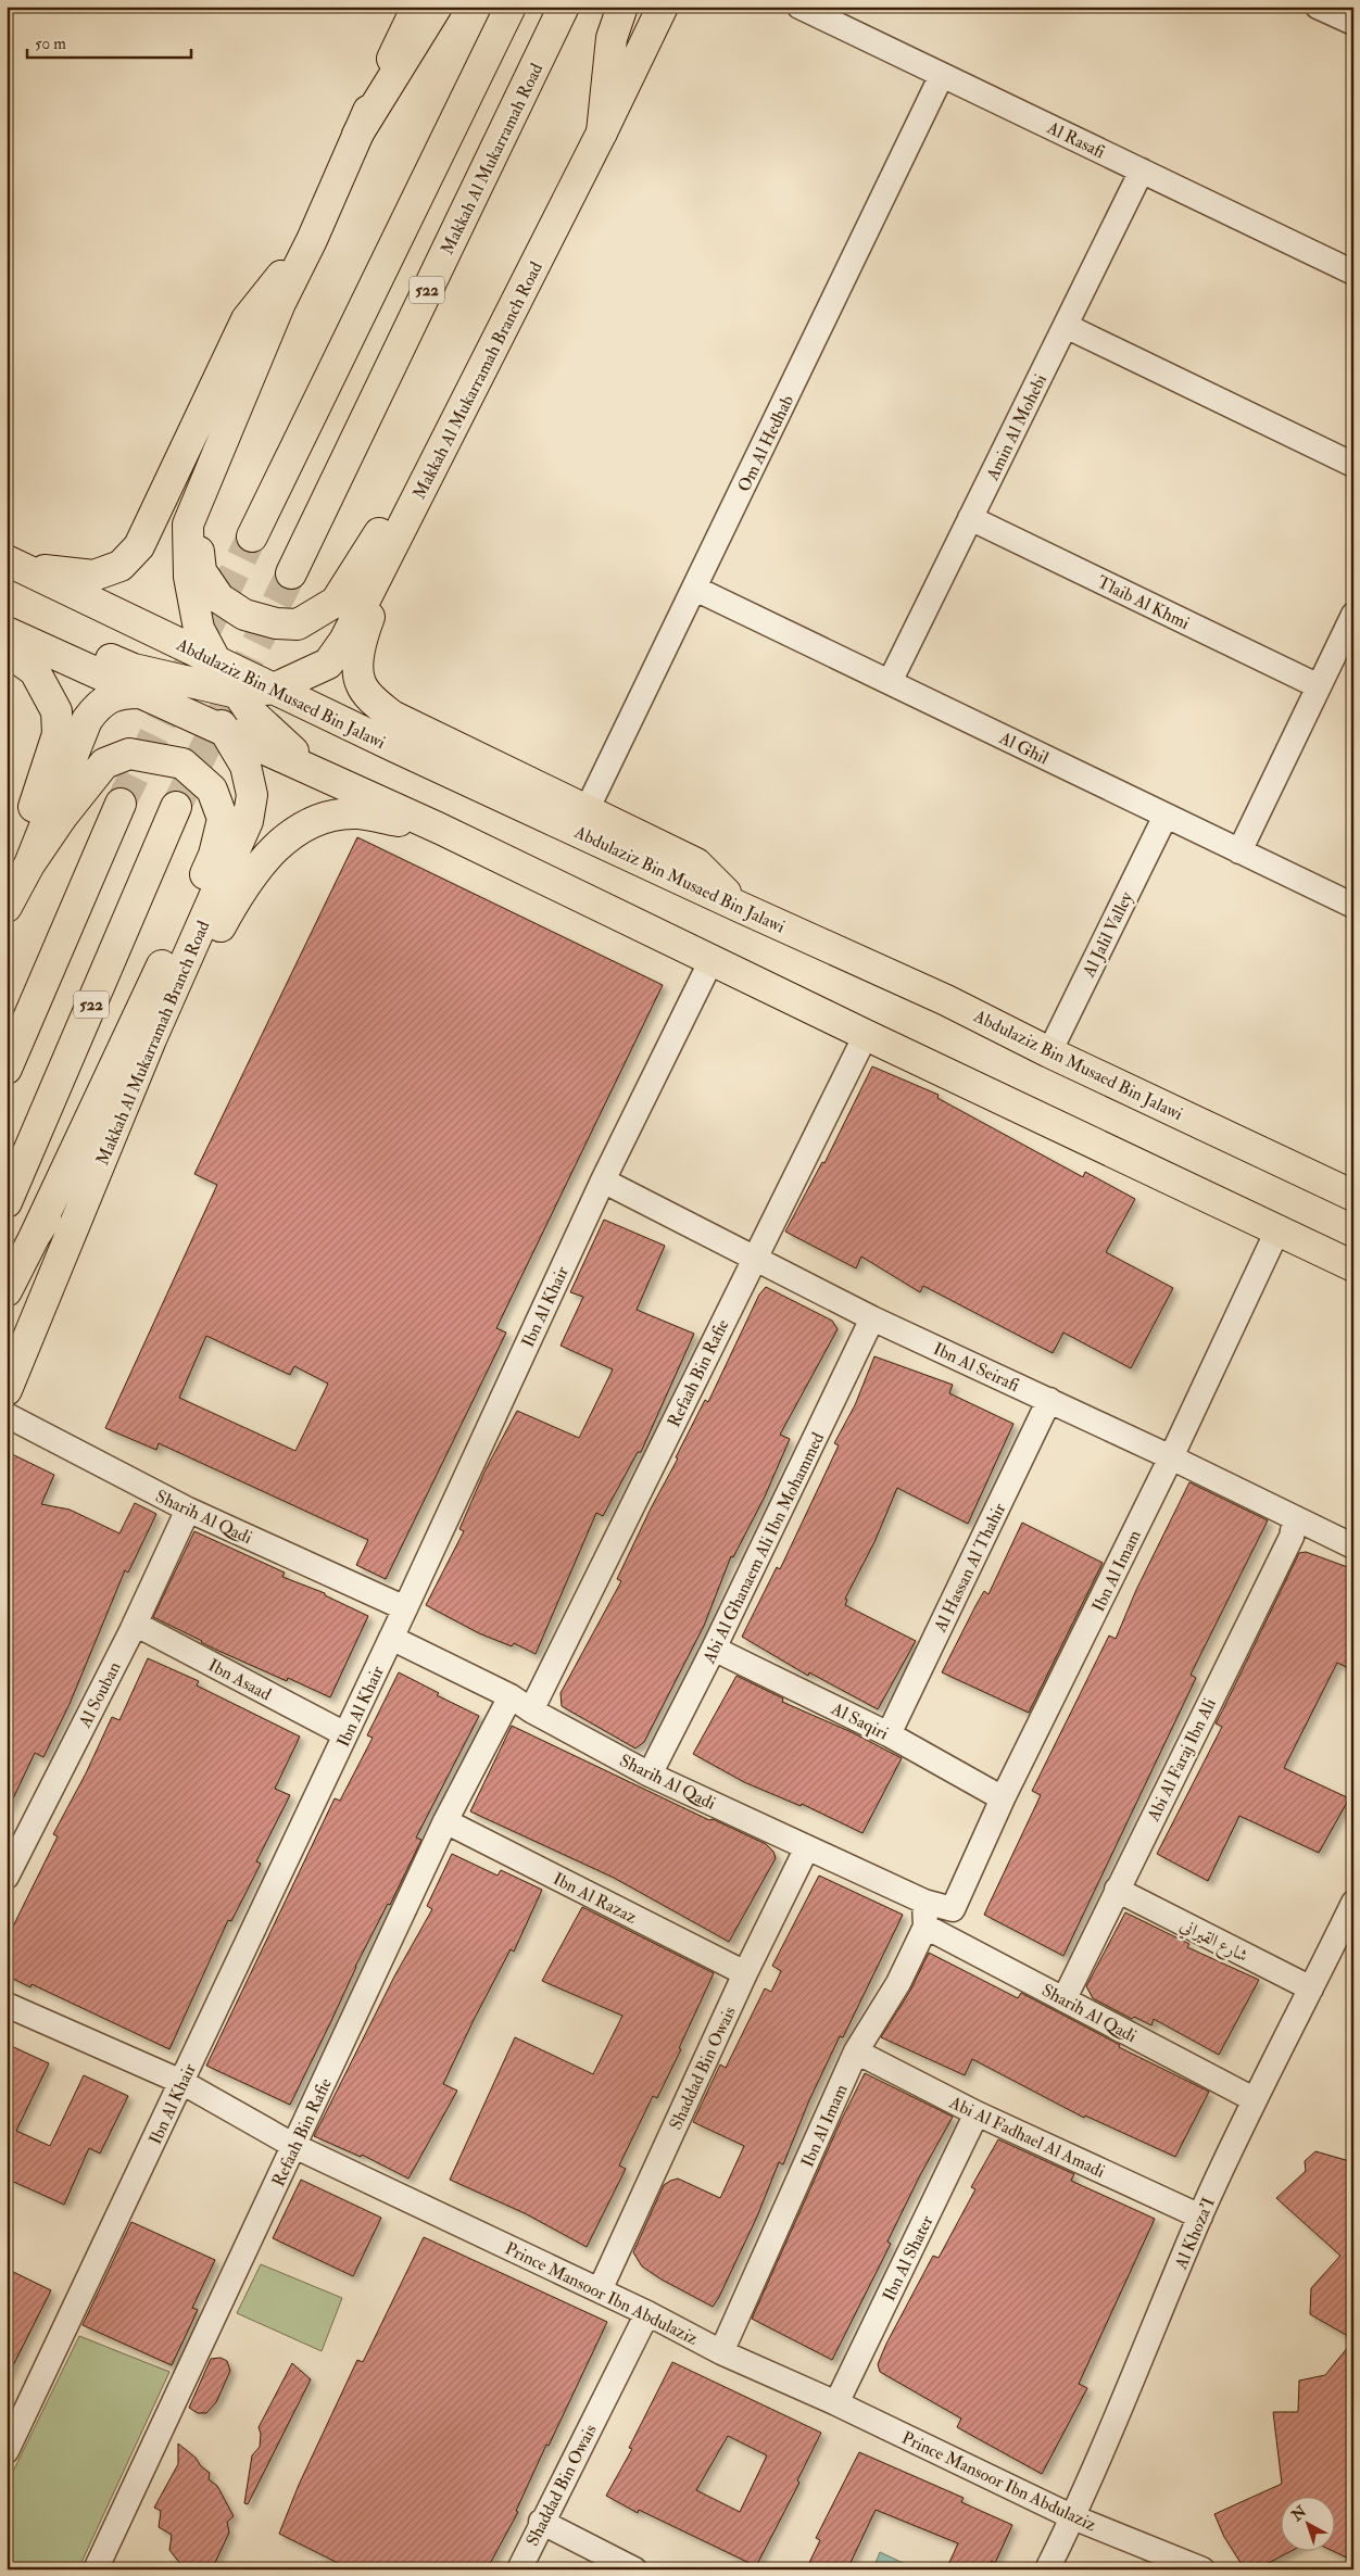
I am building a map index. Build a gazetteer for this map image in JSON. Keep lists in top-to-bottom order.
{
  "streets": {
    "main road": [
      "Makkah Al Mukarramah Road",
      "522",
      "Makkah Al Mukarramah Branch Road",
      "Abdulaziz Bin Musaed Bin Jalawi"
    ],
    "street": [
      "Al Rasafi",
      "Amin Al Mohebi",
      "Om Al Hedhab",
      "Tlaib Al Khmi",
      "Al Ghil",
      "Al Jalil Valley",
      "Ibn Al Khair",
      "Ibn Al Seirafi",
      "Refaah Bin Rafie",
      "Sharih Al Qadi",
      "Abi Al Ghanaem Ali Ibn Mohammed",
      "Al Hassan Al Thahir",
      "Ibn Al Imam",
      "Ibn Asaad",
      "Al Souban",
      "Al Saqiri",
      "Abi Al Faraj Ibn Ali",
      "Ibn Al Razaz",
      "شارع القيراني",
      "Shaddad Bin Owais",
      "Abi Al Fadhael Al Amadi",
      "Al Khoza'I",
      "Ibn Al Shater",
      "Prince Mansoor Ibn Abdulaziz"
    ]
  },
  "crossings": [
    ["Al Rasafi", "Amin Al Mohebi"],
    ["Al Rasafi", "Om Al Hedhab"],
    ["Makkah Al Mukarramah Branch Road", "Abdulaziz Bin Musaed Bin Jalawi"],
    ["Amin Al Mohebi", "Tlaib Al Khmi"],
    ["Amin Al Mohebi", "Al Ghil"],
    ["Om Al Hedhab", "Al Ghil"],
    ["Abdulaziz Bin Musaed Bin Jalawi", "Al Jalil Valley"],
    ["Al Ghil", "Al Jalil Valley"],
    ["Ibn Al Khair", "Ibn Al Seirafi"],
    ["Ibn Al Khair", "Sharih Al Qadi"],
    ["Ibn Al Khair", "Ibn Asaad"],
    ["Ibn Al Khair", "Prince Mansoor Ibn Abdulaziz"],
    ["Ibn Al Seirafi", "Refaah Bin Rafie"],
    ["Ibn Al Seirafi", "Abi Al Ghanaem Ali Ibn Mohammed"],
    ["Ibn Al Seirafi", "Al Hassan Al Thahir"],
    ["Ibn Al Seirafi", "Ibn Al Imam"],
    ["Ibn Al Seirafi", "Abi Al Faraj Ibn Ali"],
    ["Refaah Bin Rafie", "Sharih Al Qadi"],
    ["Refaah Bin Rafie", "Ibn Al Razaz"],
    ["Refaah Bin Rafie", "Prince Mansoor Ibn Abdulaziz"],
    ["Sharih Al Qadi", "Abi Al Ghanaem Ali Ibn Mohammed"],
    ["Sharih Al Qadi", "Ibn Al Imam"],
    ["Sharih Al Qadi", "Al Souban"],
    ["Sharih Al Qadi", "Abi Al Faraj Ibn Ali"],
    ["Sharih Al Qadi", "Shaddad Bin Owais"],
    ["Sharih Al Qadi", "Al Khoza'I"],
    ["Abi Al Ghanaem Ali Ibn Mohammed", "Al Saqiri"],
    ["Al Hassan Al Thahir", "Al Saqiri"],
    ["Ibn Al Imam", "Al Saqiri"],
    ["Ibn Al Imam", "Abi Al Fadhael Al Amadi"],
    ["Ibn Al Imam", "Prince Mansoor Ibn Abdulaziz"],
    ["Ibn Asaad", "Al Souban"],
    ["Abi Al Faraj Ibn Ali", "شارع القيراني"],
    ["Ibn Al Razaz", "Shaddad Bin Owais"],
    ["شارع القيراني", "Al Khoza'I"],
    ["Shaddad Bin Owais", "Prince Mansoor Ibn Abdulaziz"],
    ["Abi Al Fadhael Al Amadi", "Al Khoza'I"],
    ["Abi Al Fadhael Al Amadi", "Ibn Al Shater"],
    ["Al Khoza'I", "Prince Mansoor Ibn Abdulaziz"],
    ["Ibn Al Shater", "Prince Mansoor Ibn Abdulaziz"]
  ],
  "scale_bar": "50 m",
  "north": "top left"
}
